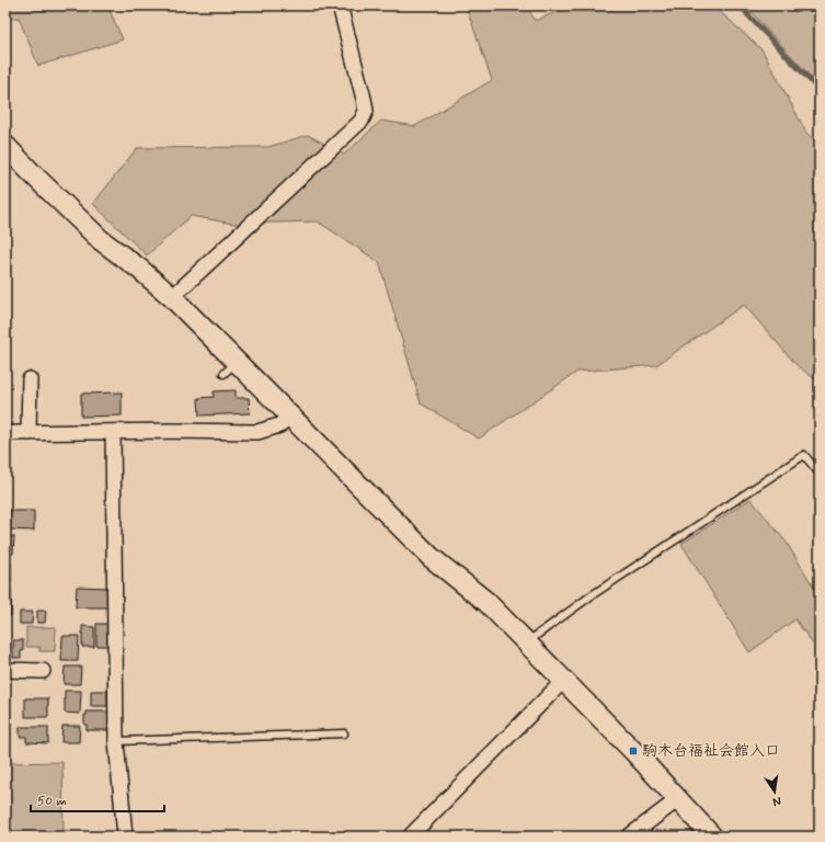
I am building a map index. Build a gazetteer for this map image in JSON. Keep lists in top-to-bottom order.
{
  "places": {
    "transit": ["駒木台福祉会館入口"]
  },
  "scale_bar": "50 m",
  "north": "bottom"
}
